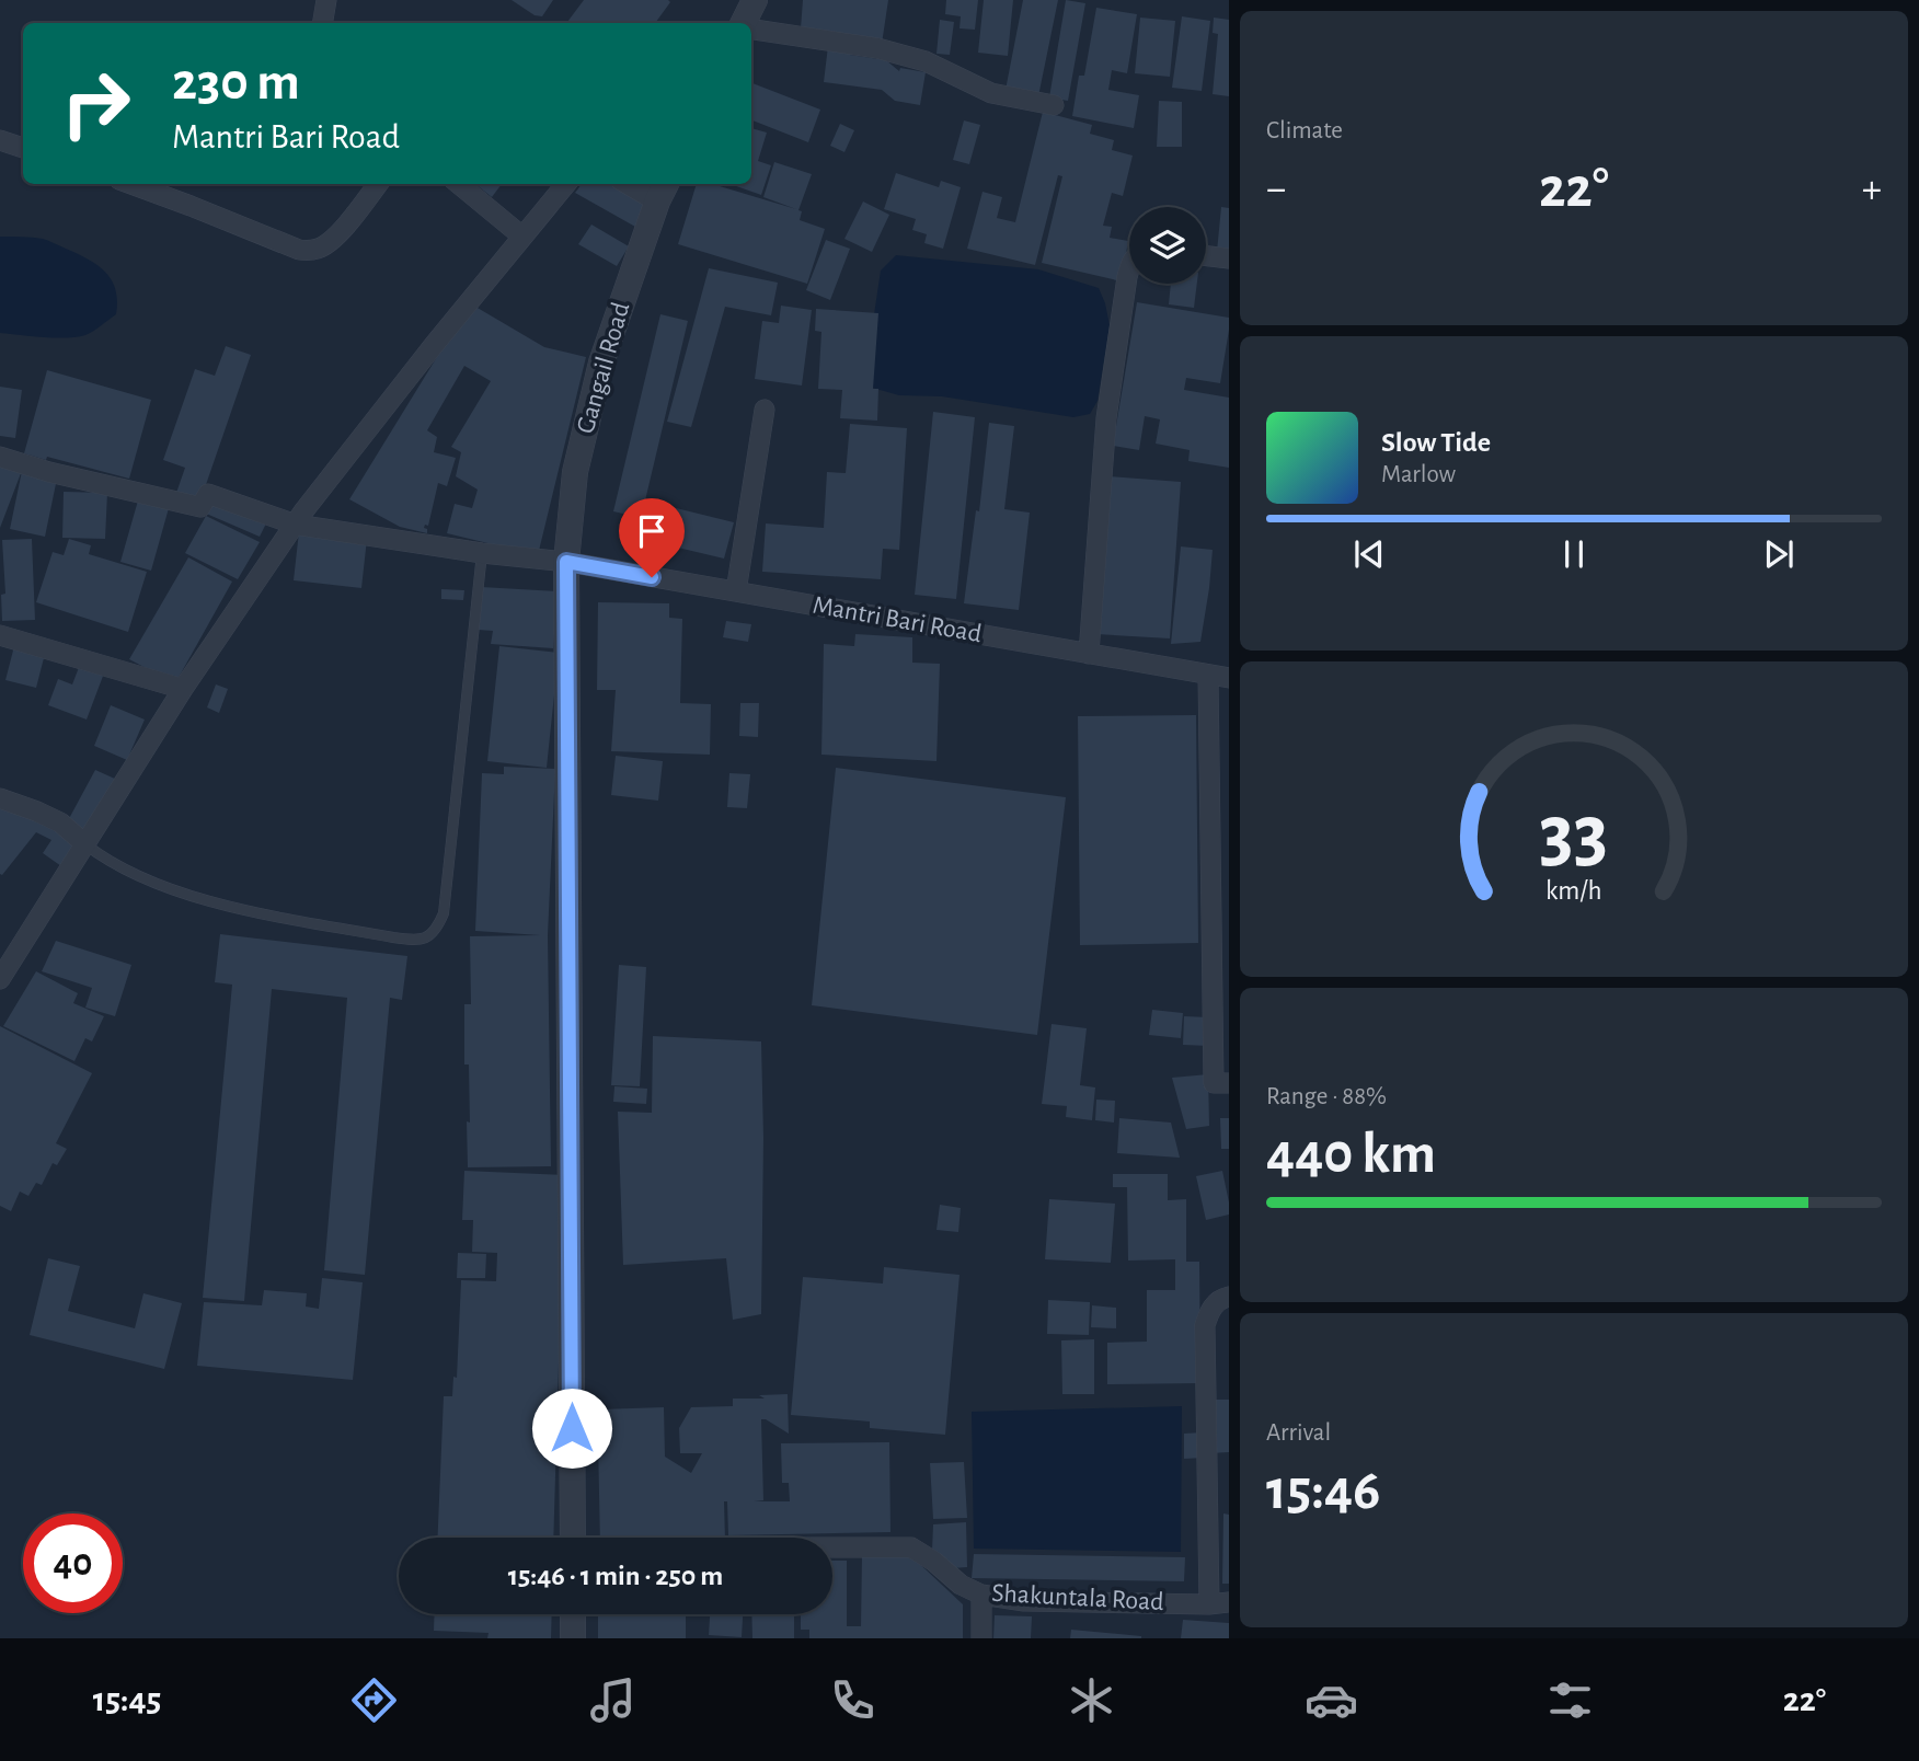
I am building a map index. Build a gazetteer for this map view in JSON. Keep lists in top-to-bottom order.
{
  "streets": {
    "street": ["Gangail Road", "Mantri Bari Road", "Shakuntala Road"]
  },
  "crossings": [
    ["Gangail Road", "Mantri Bari Road"]
  ],
  "page": {
    "tile": [
      "Climate",
      ["Range · 88%", "440 km"],
      ["Arrival", "15:46"]
    ],
    "turn": ["230 m", "Mantri Bari Road"],
    "heat": ["−", "22°", "+"],
    "song": ["Slow Tide", "Marlow"],
    "limit": "40",
    "trip": "15:46 · 1 min · 250 m",
    "tabs": ["15:45", "22°"],
    "gauge": ["33", "km/h"]
  }
}
